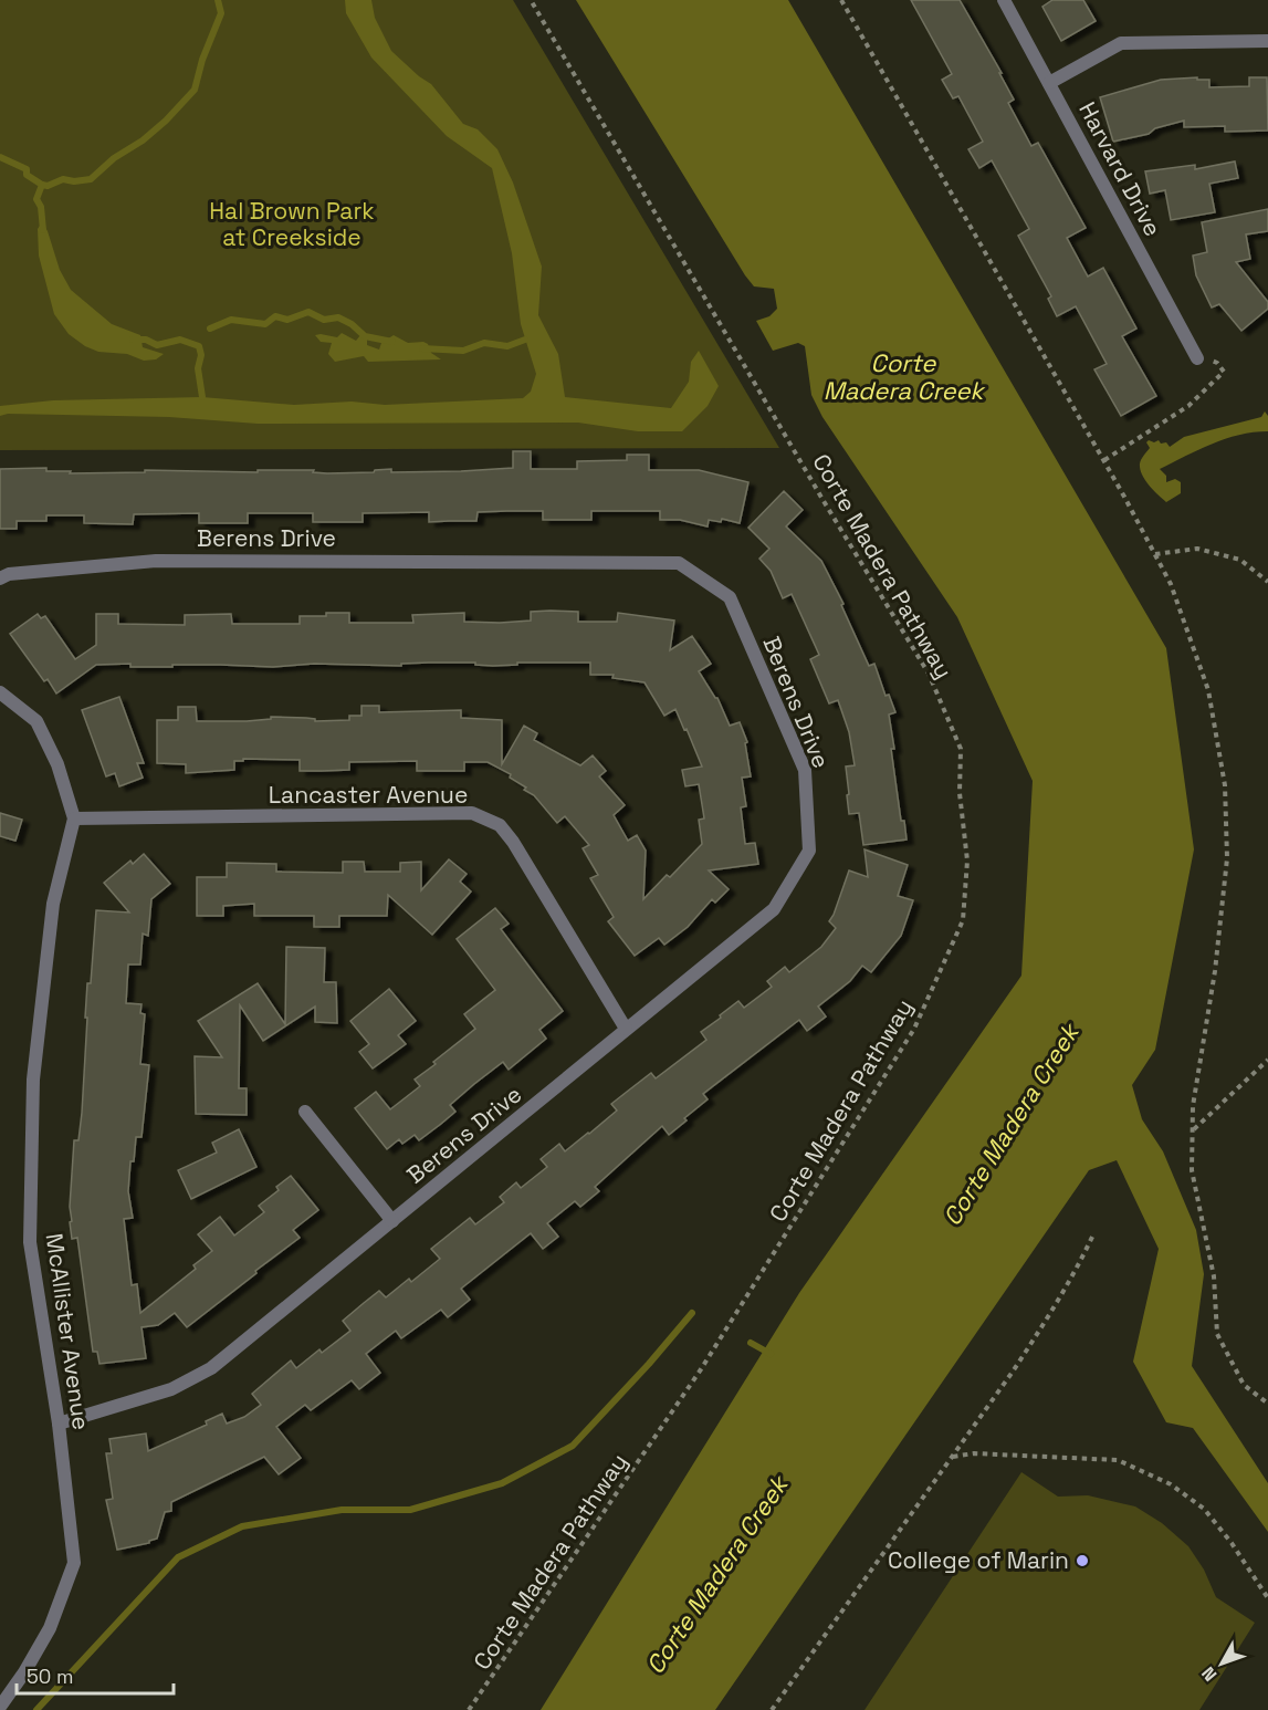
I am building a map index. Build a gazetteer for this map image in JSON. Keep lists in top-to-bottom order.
{
  "streets": {
    "street": [
      "Harvard Drive",
      "Berens Drive",
      "Lancaster Avenue",
      "McAllister Avenue"
    ],
    "path": ["Corte Madera Pathway"]
  },
  "crossings": [
    ["Berens Drive", "Lancaster Avenue"],
    ["Berens Drive", "McAllister Avenue"],
    ["Lancaster Avenue", "McAllister Avenue"]
  ],
  "water": ["Corte Madera Creek"],
  "parks": ["Hal Brown Park at Creekside"],
  "places": ["College of Marin"],
  "scale_bar": "50 m",
  "north": "bottom left"
}
